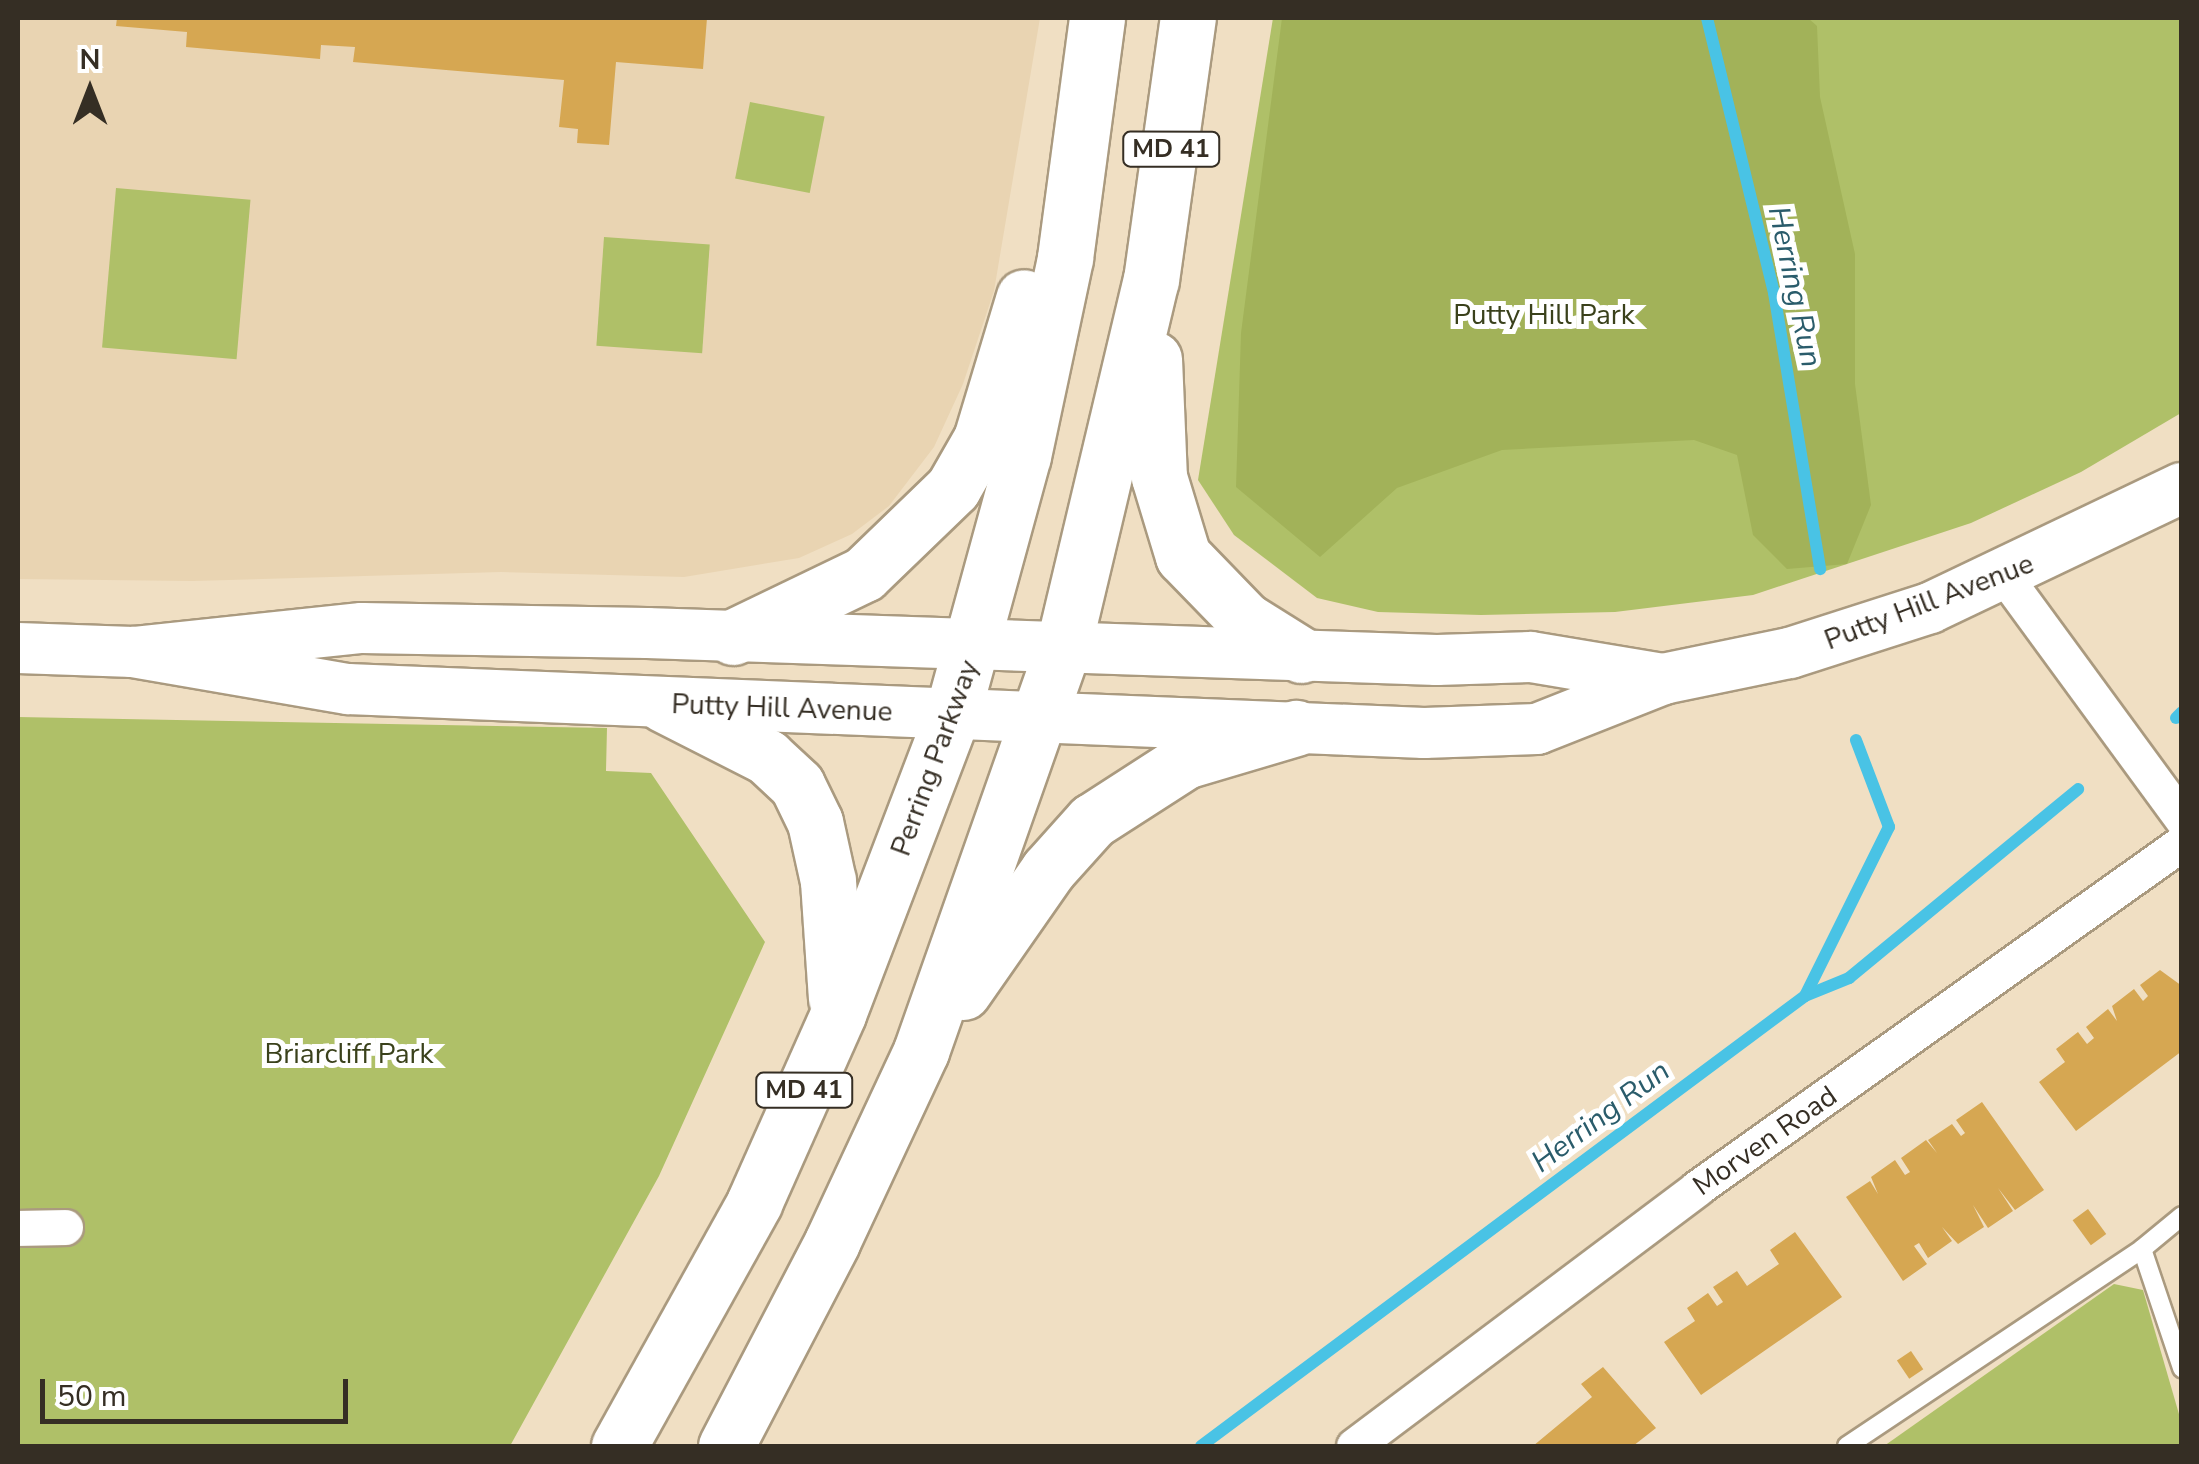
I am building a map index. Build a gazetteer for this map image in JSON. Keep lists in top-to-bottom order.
{
  "streets": {
    "main road": ["MD 41", "Putty Hill Avenue", "Perring Parkway"],
    "street": ["Morven Road"]
  },
  "crossings": [
    ["MD 41", "Putty Hill Avenue"],
    ["Putty Hill Avenue", "Perring Parkway"]
  ],
  "water": ["Herring Run"],
  "parks": ["Putty Hill Park", "Briarcliff Park"],
  "scale_bar": "50 m",
  "north": "top"
}
